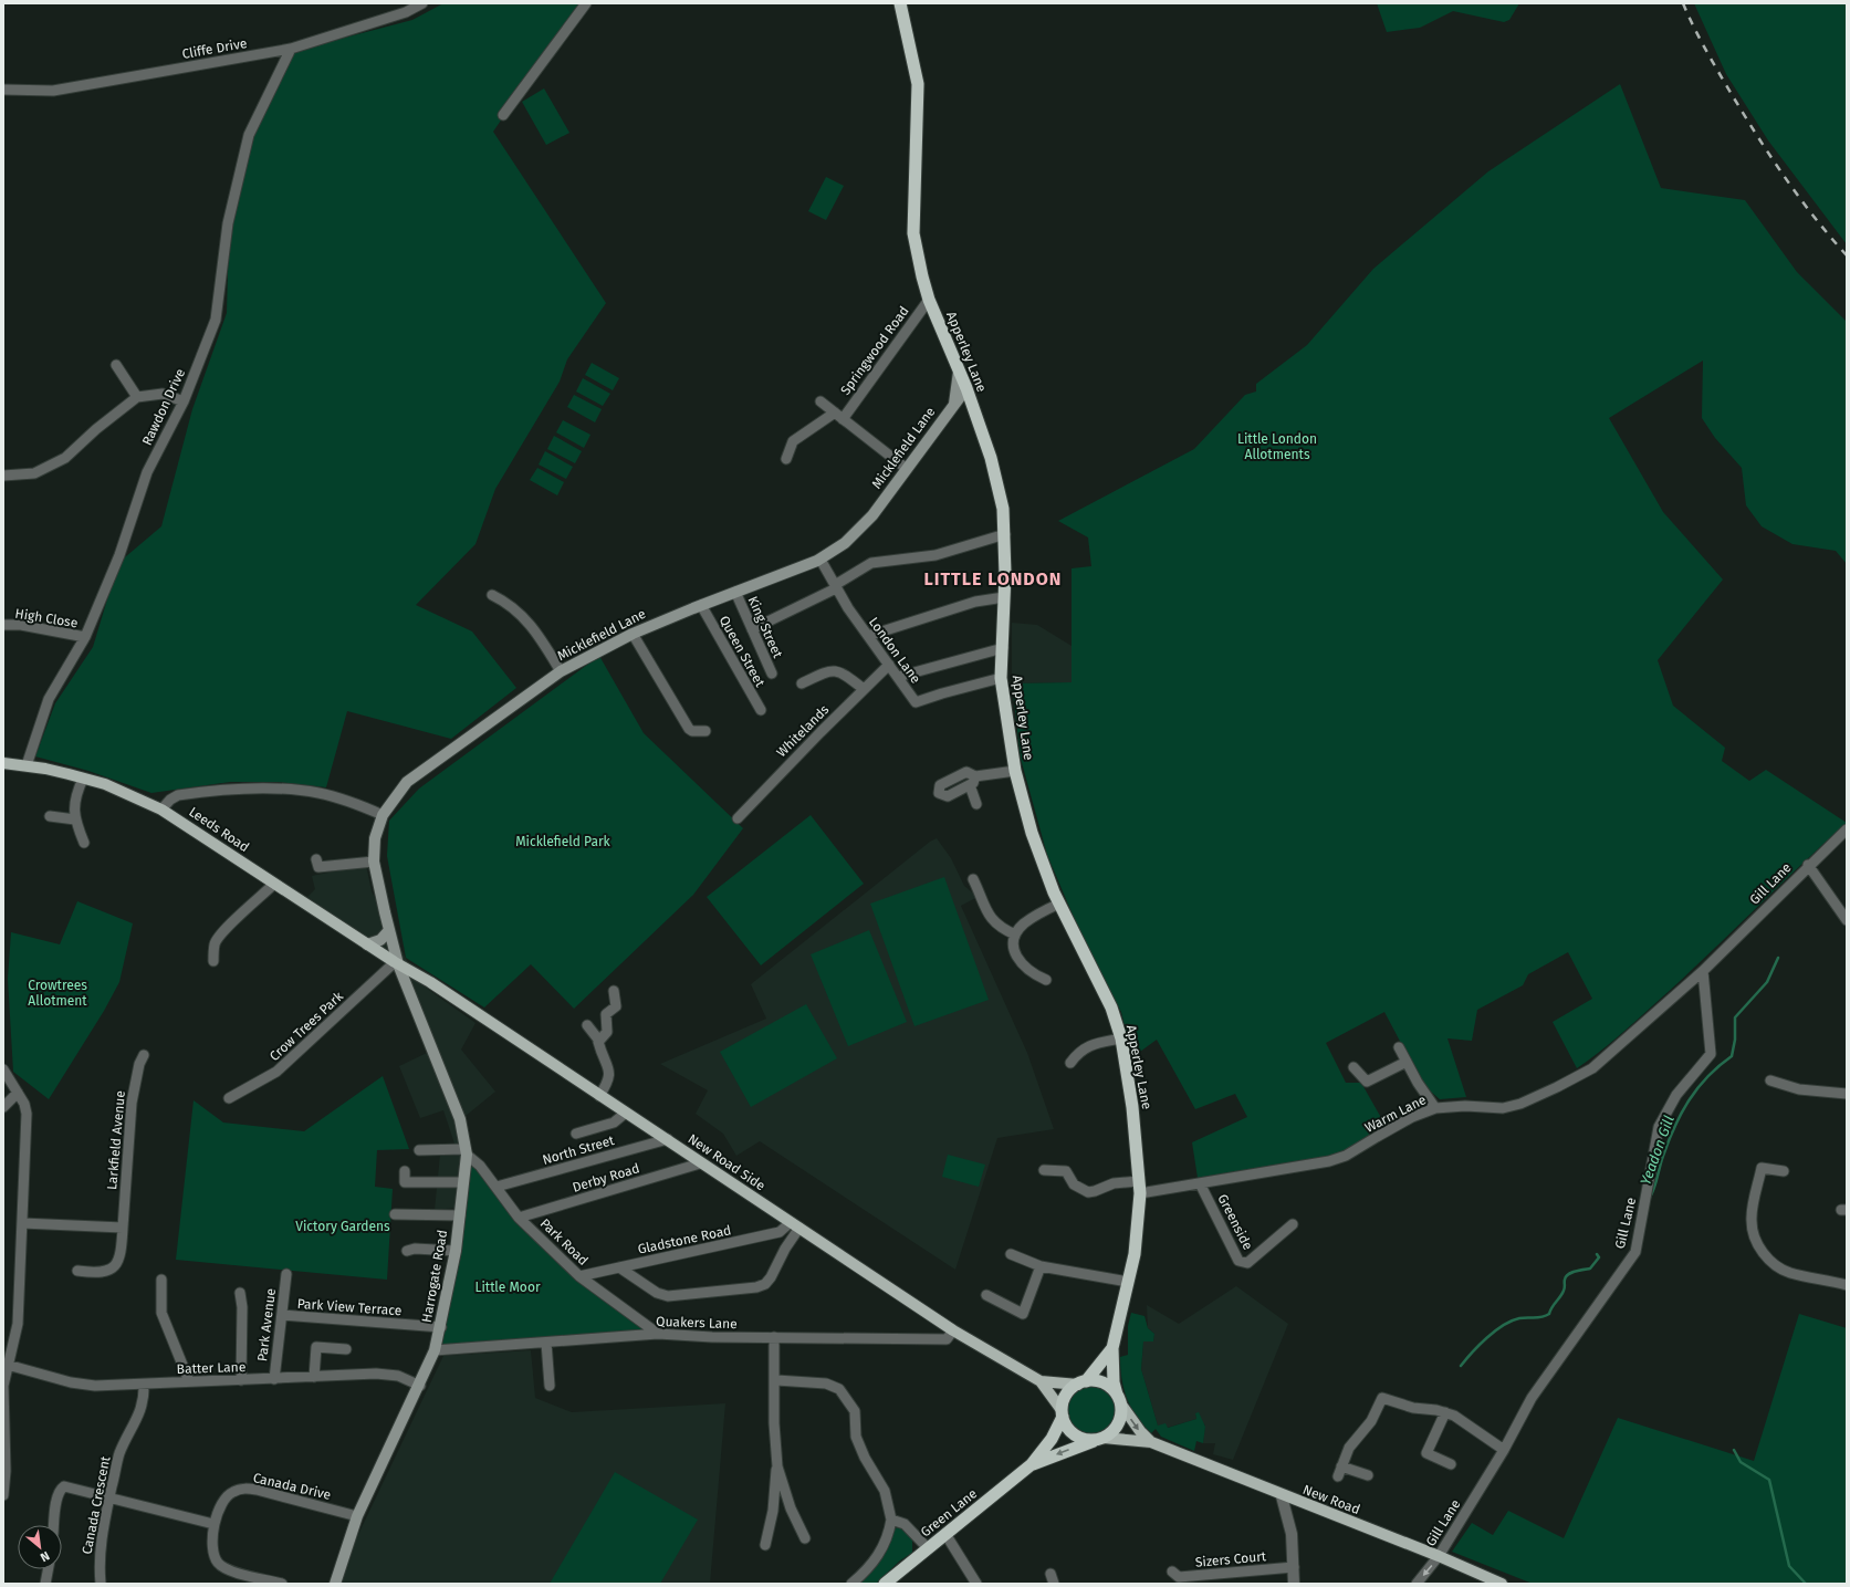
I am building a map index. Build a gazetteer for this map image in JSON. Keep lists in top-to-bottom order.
{
  "streets": {
    "highway": ["Apperley Lane", "Green Lane"],
    "main road": [
      "Micklefield Lane",
      "Leeds Road",
      "New Road Side",
      "Harrogate Road",
      "New Road"
    ],
    "street": [
      "Cliffe Drive",
      "Springwood Road",
      "Rawdon Drive",
      "High Close",
      "King Street",
      "London Lane",
      "Queen Street",
      "Whitelands",
      "Gill Lane",
      "Crow Trees Park",
      "Warm Lane",
      "Larkfield Avenue",
      "North Street",
      "Derby Road",
      "Greenside",
      "Gladstone Road",
      "Park Road",
      "Park View Terrace",
      "Quakers Lane",
      "Park Avenue",
      "Batter Lane",
      "Canada Drive",
      "Canada Crescent",
      "Sizers Court"
    ]
  },
  "crossings": [
    ["Cliffe Drive", "Rawdon Drive"],
    ["Springwood Road", "Apperley Lane"],
    ["Apperley Lane", "Micklefield Lane"],
    ["Apperley Lane", "London Lane"],
    ["Apperley Lane", "Warm Lane"],
    ["Apperley Lane", "New Road Side"],
    ["Apperley Lane", "New Road"],
    ["Apperley Lane", "Green Lane"],
    ["Rawdon Drive", "High Close"],
    ["Rawdon Drive", "Leeds Road"],
    ["Micklefield Lane", "King Street"],
    ["Micklefield Lane", "London Lane"],
    ["Micklefield Lane", "Queen Street"],
    ["Micklefield Lane", "Leeds Road"],
    ["Micklefield Lane", "Crow Trees Park"],
    ["Micklefield Lane", "New Road Side"],
    ["Micklefield Lane", "Harrogate Road"],
    ["London Lane", "Whitelands"],
    ["Leeds Road", "Crow Trees Park"],
    ["Leeds Road", "New Road Side"],
    ["Leeds Road", "Harrogate Road"],
    ["Gill Lane", "Warm Lane"],
    ["Gill Lane", "New Road"],
    ["Crow Trees Park", "New Road Side"],
    ["Crow Trees Park", "Harrogate Road"],
    ["Warm Lane", "Greenside"],
    ["North Street", "New Road Side"],
    ["North Street", "Park Road"],
    ["New Road Side", "Derby Road"],
    ["New Road Side", "Gladstone Road"],
    ["New Road Side", "Harrogate Road"],
    ["New Road Side", "Quakers Lane"],
    ["New Road Side", "New Road"],
    ["New Road Side", "Green Lane"],
    ["Derby Road", "Park Road"],
    ["Gladstone Road", "Park Road"],
    ["Park Road", "Harrogate Road"],
    ["Park Road", "Quakers Lane"],
    ["Harrogate Road", "Park View Terrace"],
    ["Harrogate Road", "Quakers Lane"],
    ["Harrogate Road", "Batter Lane"],
    ["Harrogate Road", "Canada Drive"],
    ["Park View Terrace", "Park Avenue"],
    ["Park Avenue", "Batter Lane"],
    ["Batter Lane", "Canada Crescent"],
    ["New Road", "Green Lane"]
  ],
  "districts": ["LITTLE LONDON"],
  "water": ["Yeadon Gill"],
  "parks": [
    "Little London Allotments",
    "Micklefield Park",
    "Crowtrees Allotment",
    "Victory Gardens",
    "Little Moor"
  ],
  "north": "bottom right"
}
